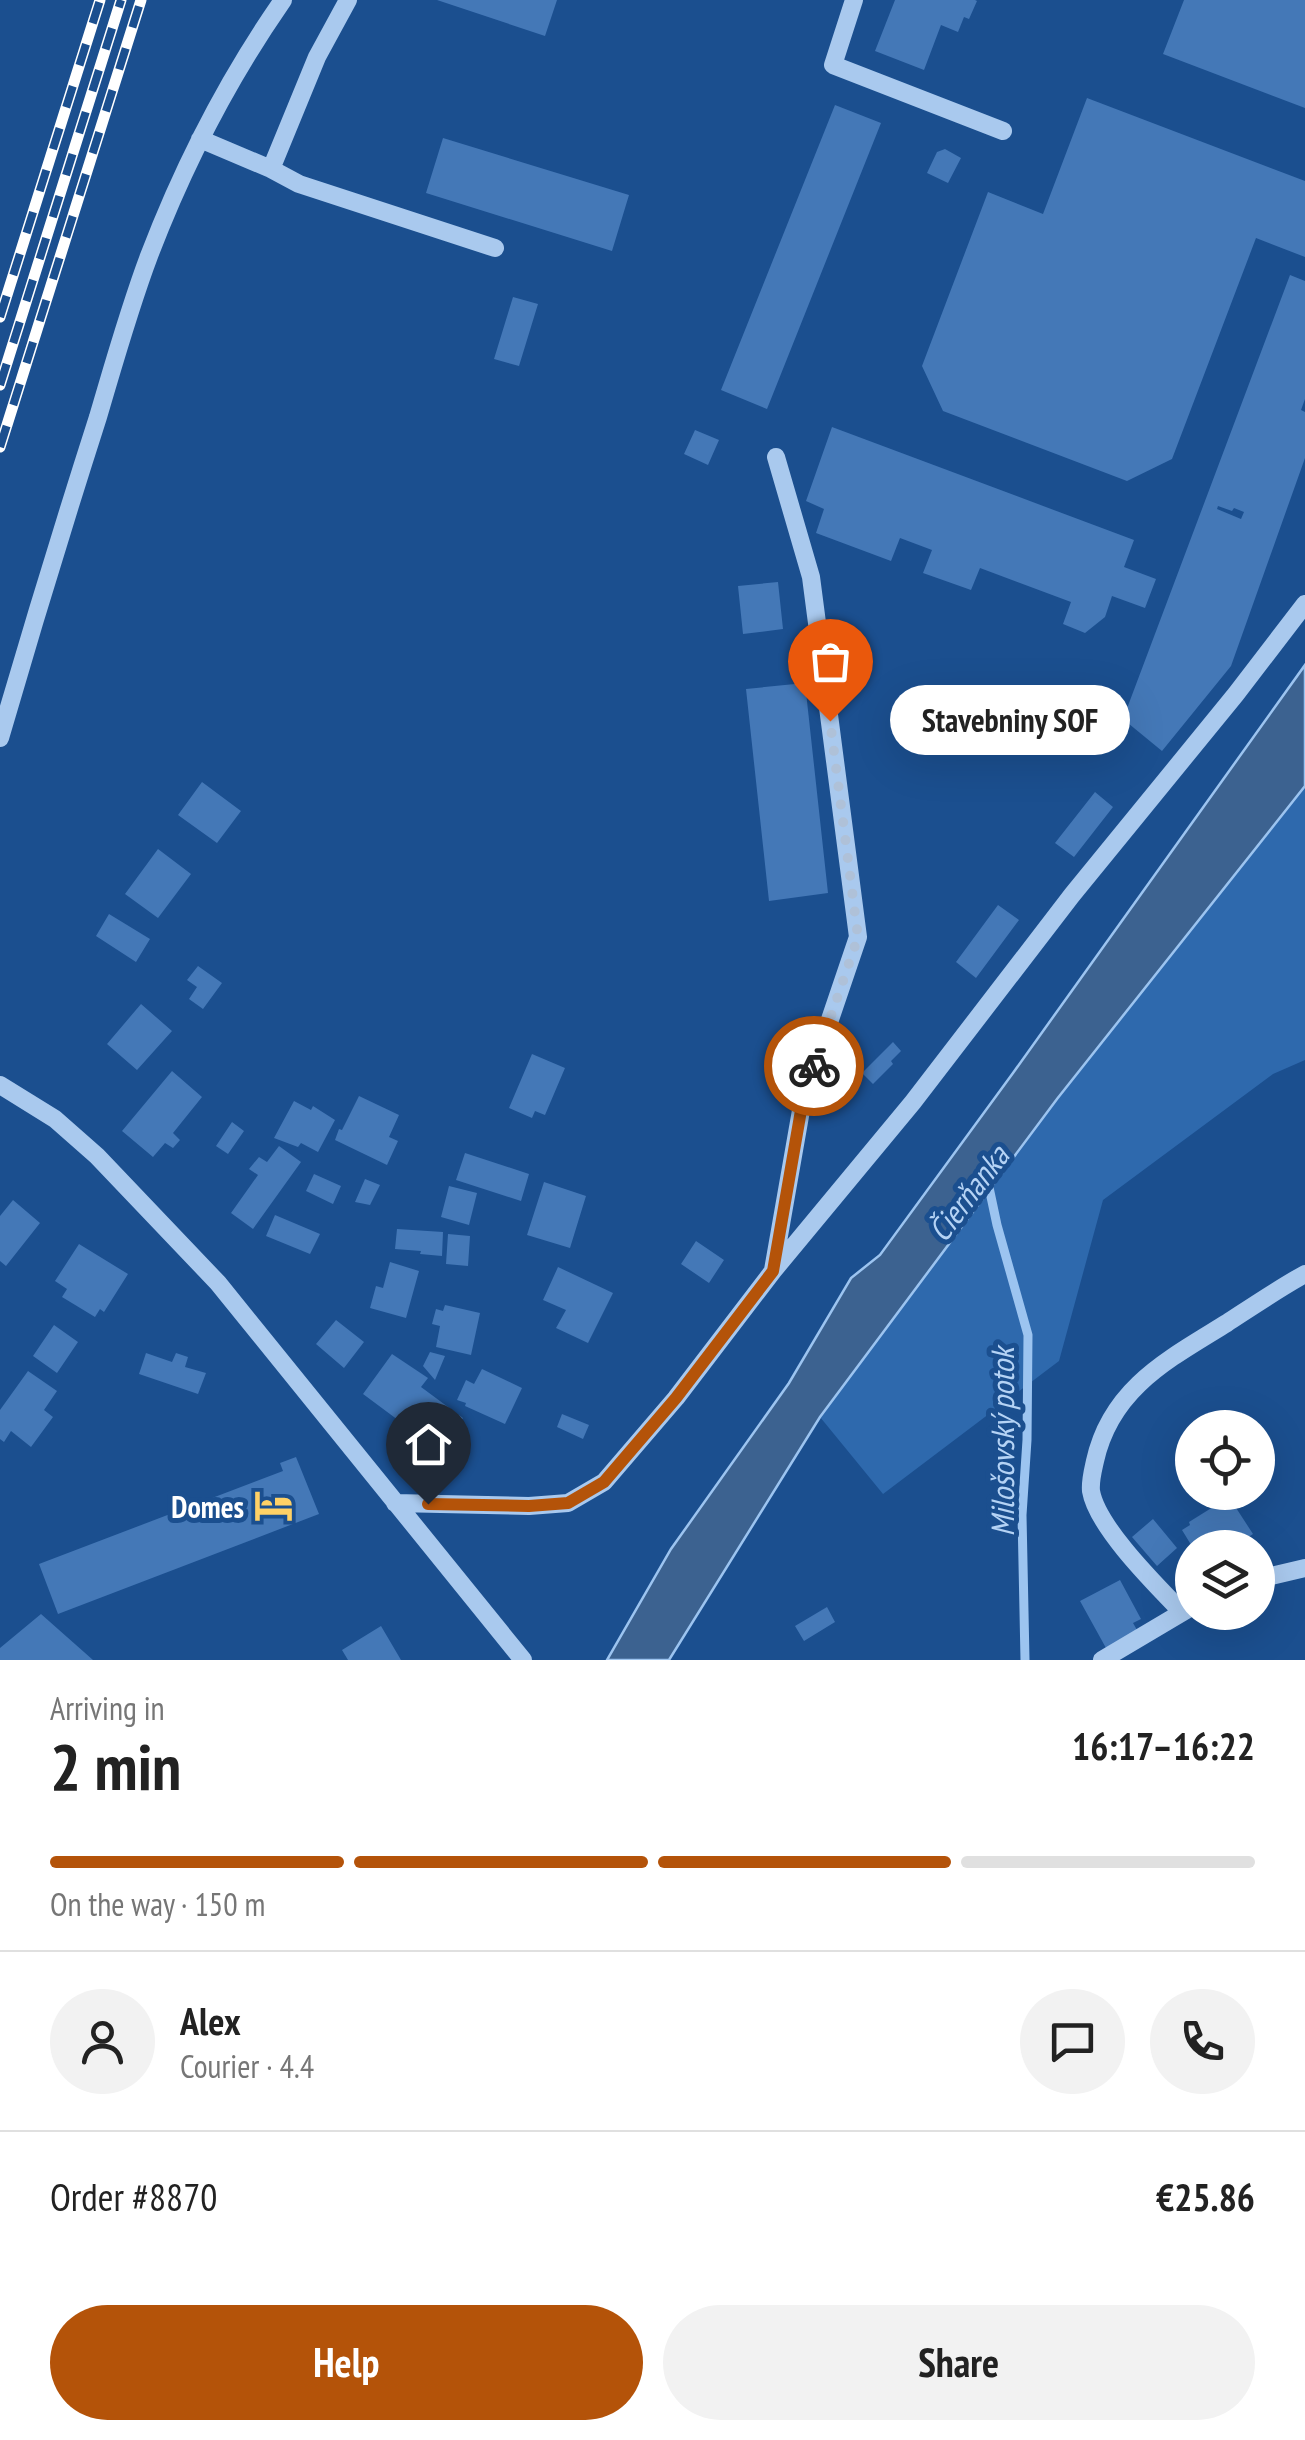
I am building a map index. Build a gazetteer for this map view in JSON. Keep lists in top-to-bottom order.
{
  "water": ["Čierňanka", "Milošovský potok"],
  "places": {
    "other": ["Stavebniny SOF"],
    "hotel": ["Domes"]
  },
  "page": {
    "bubble": "Stavebniny SOF",
    "heading": ["2 min", "Arriving in", "16:17–16:22"],
    "panel": [
      "Alex",
      "Courier · 4.4",
      "Order #8870",
      "€25.86"
    ],
    "bar": "On the way · 150 m",
    "buttons": ["Help", "Share"]
  }
}
